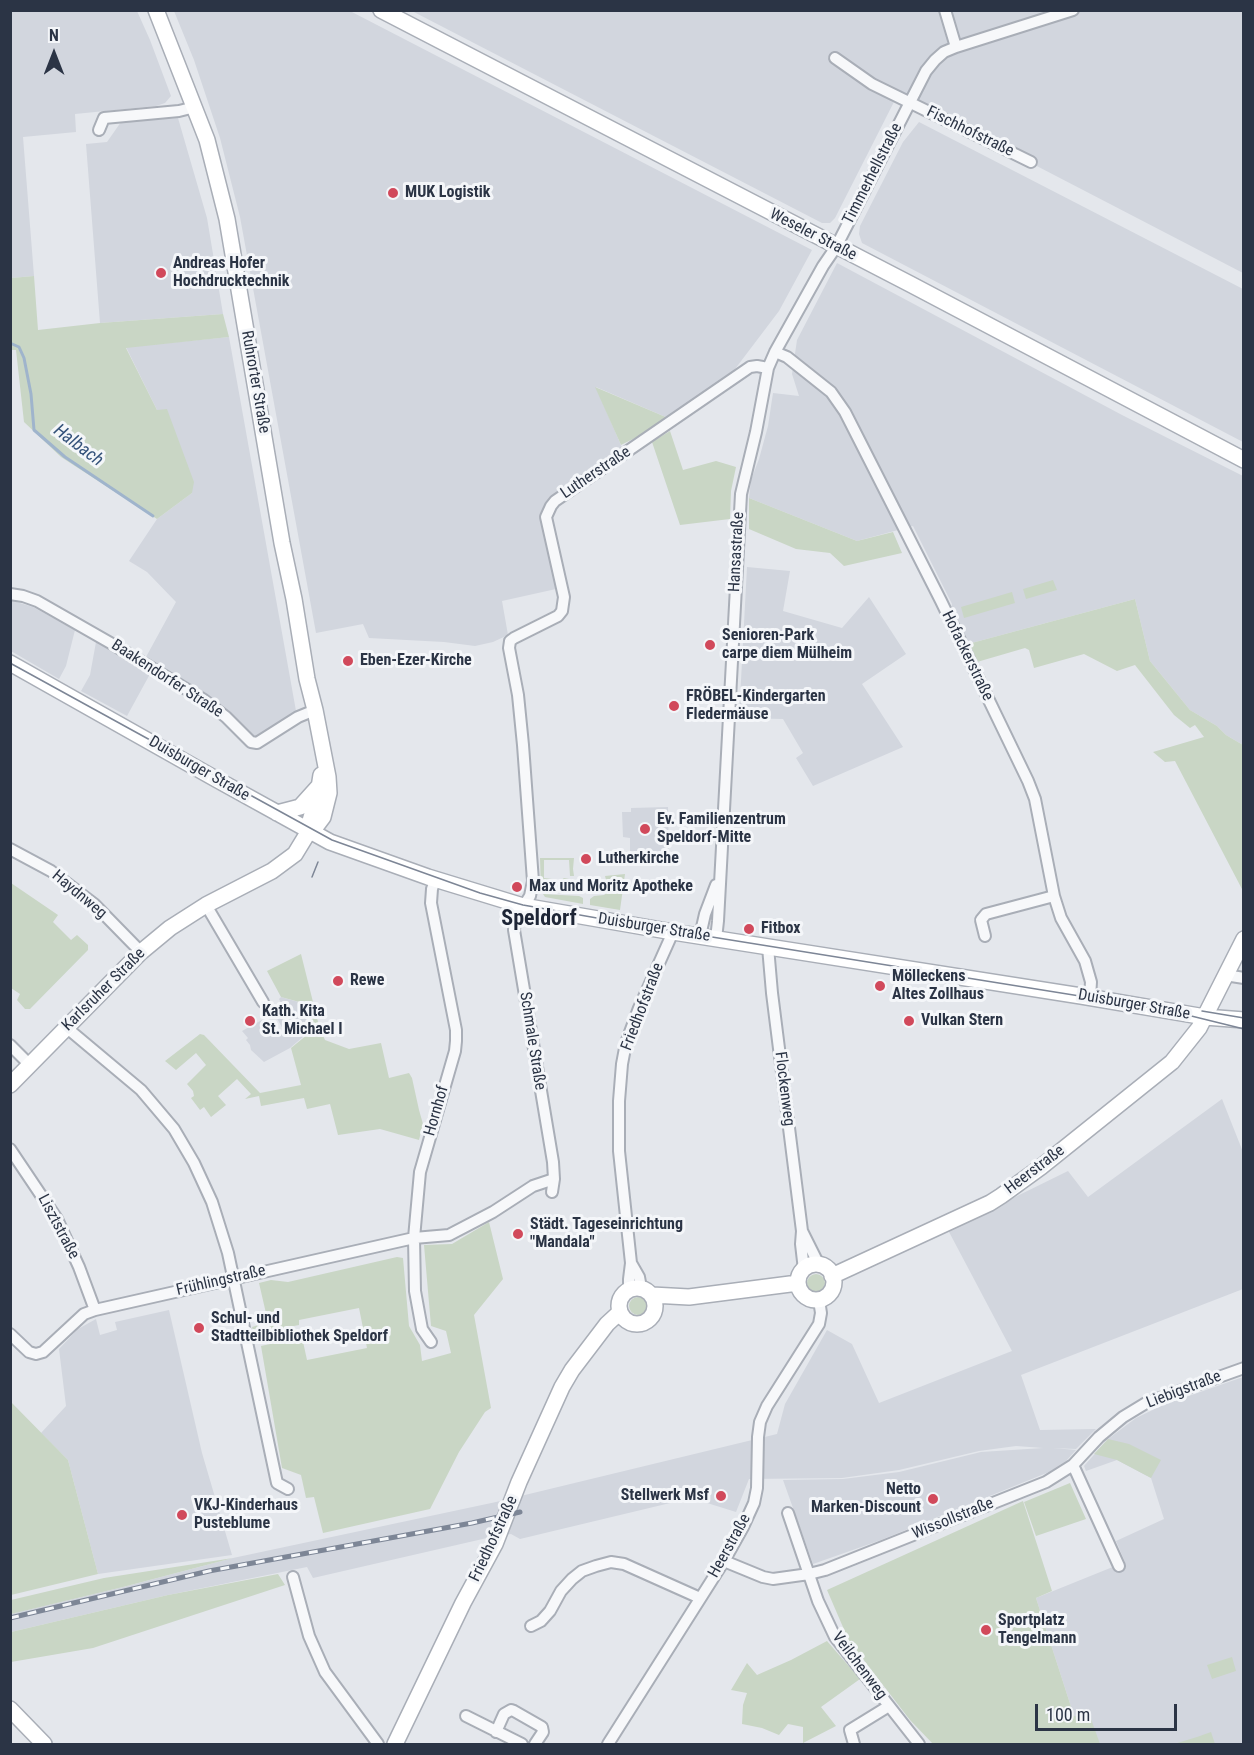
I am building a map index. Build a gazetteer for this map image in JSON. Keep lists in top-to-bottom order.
{
  "streets": {
    "street": [
      "Fischhofstraße",
      "Timmerhellstraße",
      "Weseler Straße",
      "Ruhrorter Straße",
      "Lutherstraße",
      "Hansastraße",
      "Hofackerstraße",
      "Baakendorfer Straße",
      "Duisburger Straße",
      "Haydnweg",
      "Karlsruher Straße",
      "Friedhofstraße",
      "Schmale Straße",
      "Flockenweg",
      "Hornhof",
      "Heerstraße",
      "Lisztstraße",
      "Frühlingstraße",
      "Liebigstraße",
      "Wissollstraße",
      "Veilchenweg"
    ]
  },
  "crossings": [
    ["Fischhofstraße", "Timmerhellstraße"],
    ["Timmerhellstraße", "Weseler Straße"],
    ["Timmerhellstraße", "Hansastraße"],
    ["Weseler Straße", "Hansastraße"],
    ["Ruhrorter Straße", "Baakendorfer Straße"],
    ["Ruhrorter Straße", "Duisburger Straße"],
    ["Ruhrorter Straße", "Karlsruher Straße"],
    ["Lutherstraße", "Hansastraße"],
    ["Lutherstraße", "Duisburger Straße"],
    ["Lutherstraße", "Schmale Straße"],
    ["Hansastraße", "Hofackerstraße"],
    ["Hansastraße", "Duisburger Straße"],
    ["Hofackerstraße", "Duisburger Straße"],
    ["Duisburger Straße", "Karlsruher Straße"],
    ["Duisburger Straße", "Friedhofstraße"],
    ["Duisburger Straße", "Schmale Straße"],
    ["Duisburger Straße", "Flockenweg"],
    ["Duisburger Straße", "Hornhof"],
    ["Duisburger Straße", "Heerstraße"],
    ["Haydnweg", "Karlsruher Straße"],
    ["Flockenweg", "Heerstraße"],
    ["Hornhof", "Frühlingstraße"],
    ["Heerstraße", "Wissollstraße"],
    ["Lisztstraße", "Frühlingstraße"],
    ["Liebigstraße", "Wissollstraße"],
    ["Wissollstraße", "Veilchenweg"]
  ],
  "districts": ["Speldorf"],
  "water": ["Halbach"],
  "places": [
    "MUK Logistik",
    "Andreas Hofer Hochdrucktechnik",
    "Senioren-Park carpe diem Mülheim",
    "Eben-Ezer-Kirche",
    "FRÖBEL-Kindergarten Fledermäuse",
    "Ev. Familienzentrum Speldorf-Mitte",
    "Lutherkirche",
    "Max und Moritz Apotheke",
    "Fitbox",
    "Rewe",
    "Mölleckens Altes Zollhaus",
    "Kath. Kita St. Michael I",
    "Vulkan Stern",
    "Städt. Tageseinrichtung \"Mandala\"",
    "Schul- und Stadtteilbibliothek Speldorf",
    "Stellwerk Msf",
    "Netto Marken-Discount",
    "VKJ-Kinderhaus Pusteblume",
    "Sportplatz Tengelmann"
  ],
  "scale_bar": "100 m",
  "north": "top"
}
